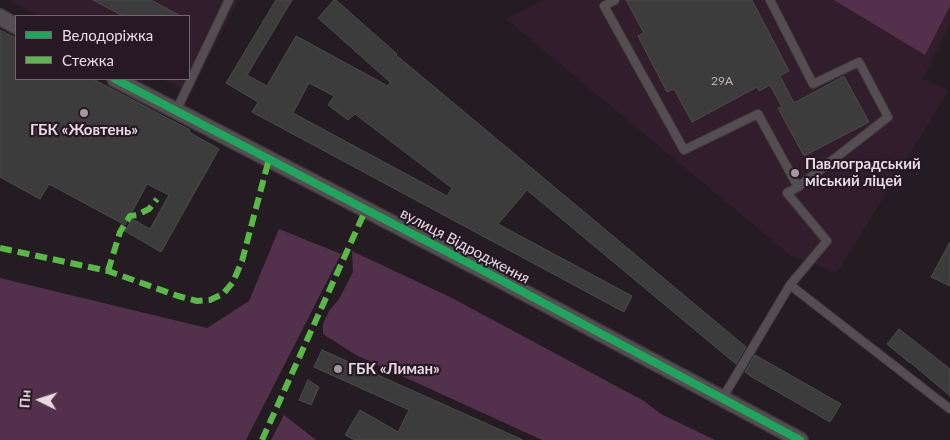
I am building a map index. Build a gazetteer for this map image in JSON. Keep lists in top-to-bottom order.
{
  "streets": {
    "street": ["вулиця Відродження"]
  },
  "places": ["ГБК «Жовтень»", "Павлоградський міський ліцей", "ГБК «Лиман»"],
  "house_numbers": ["29А"],
  "legend": ["Велодоріжка", "Стежка"],
  "north": "left"
}
